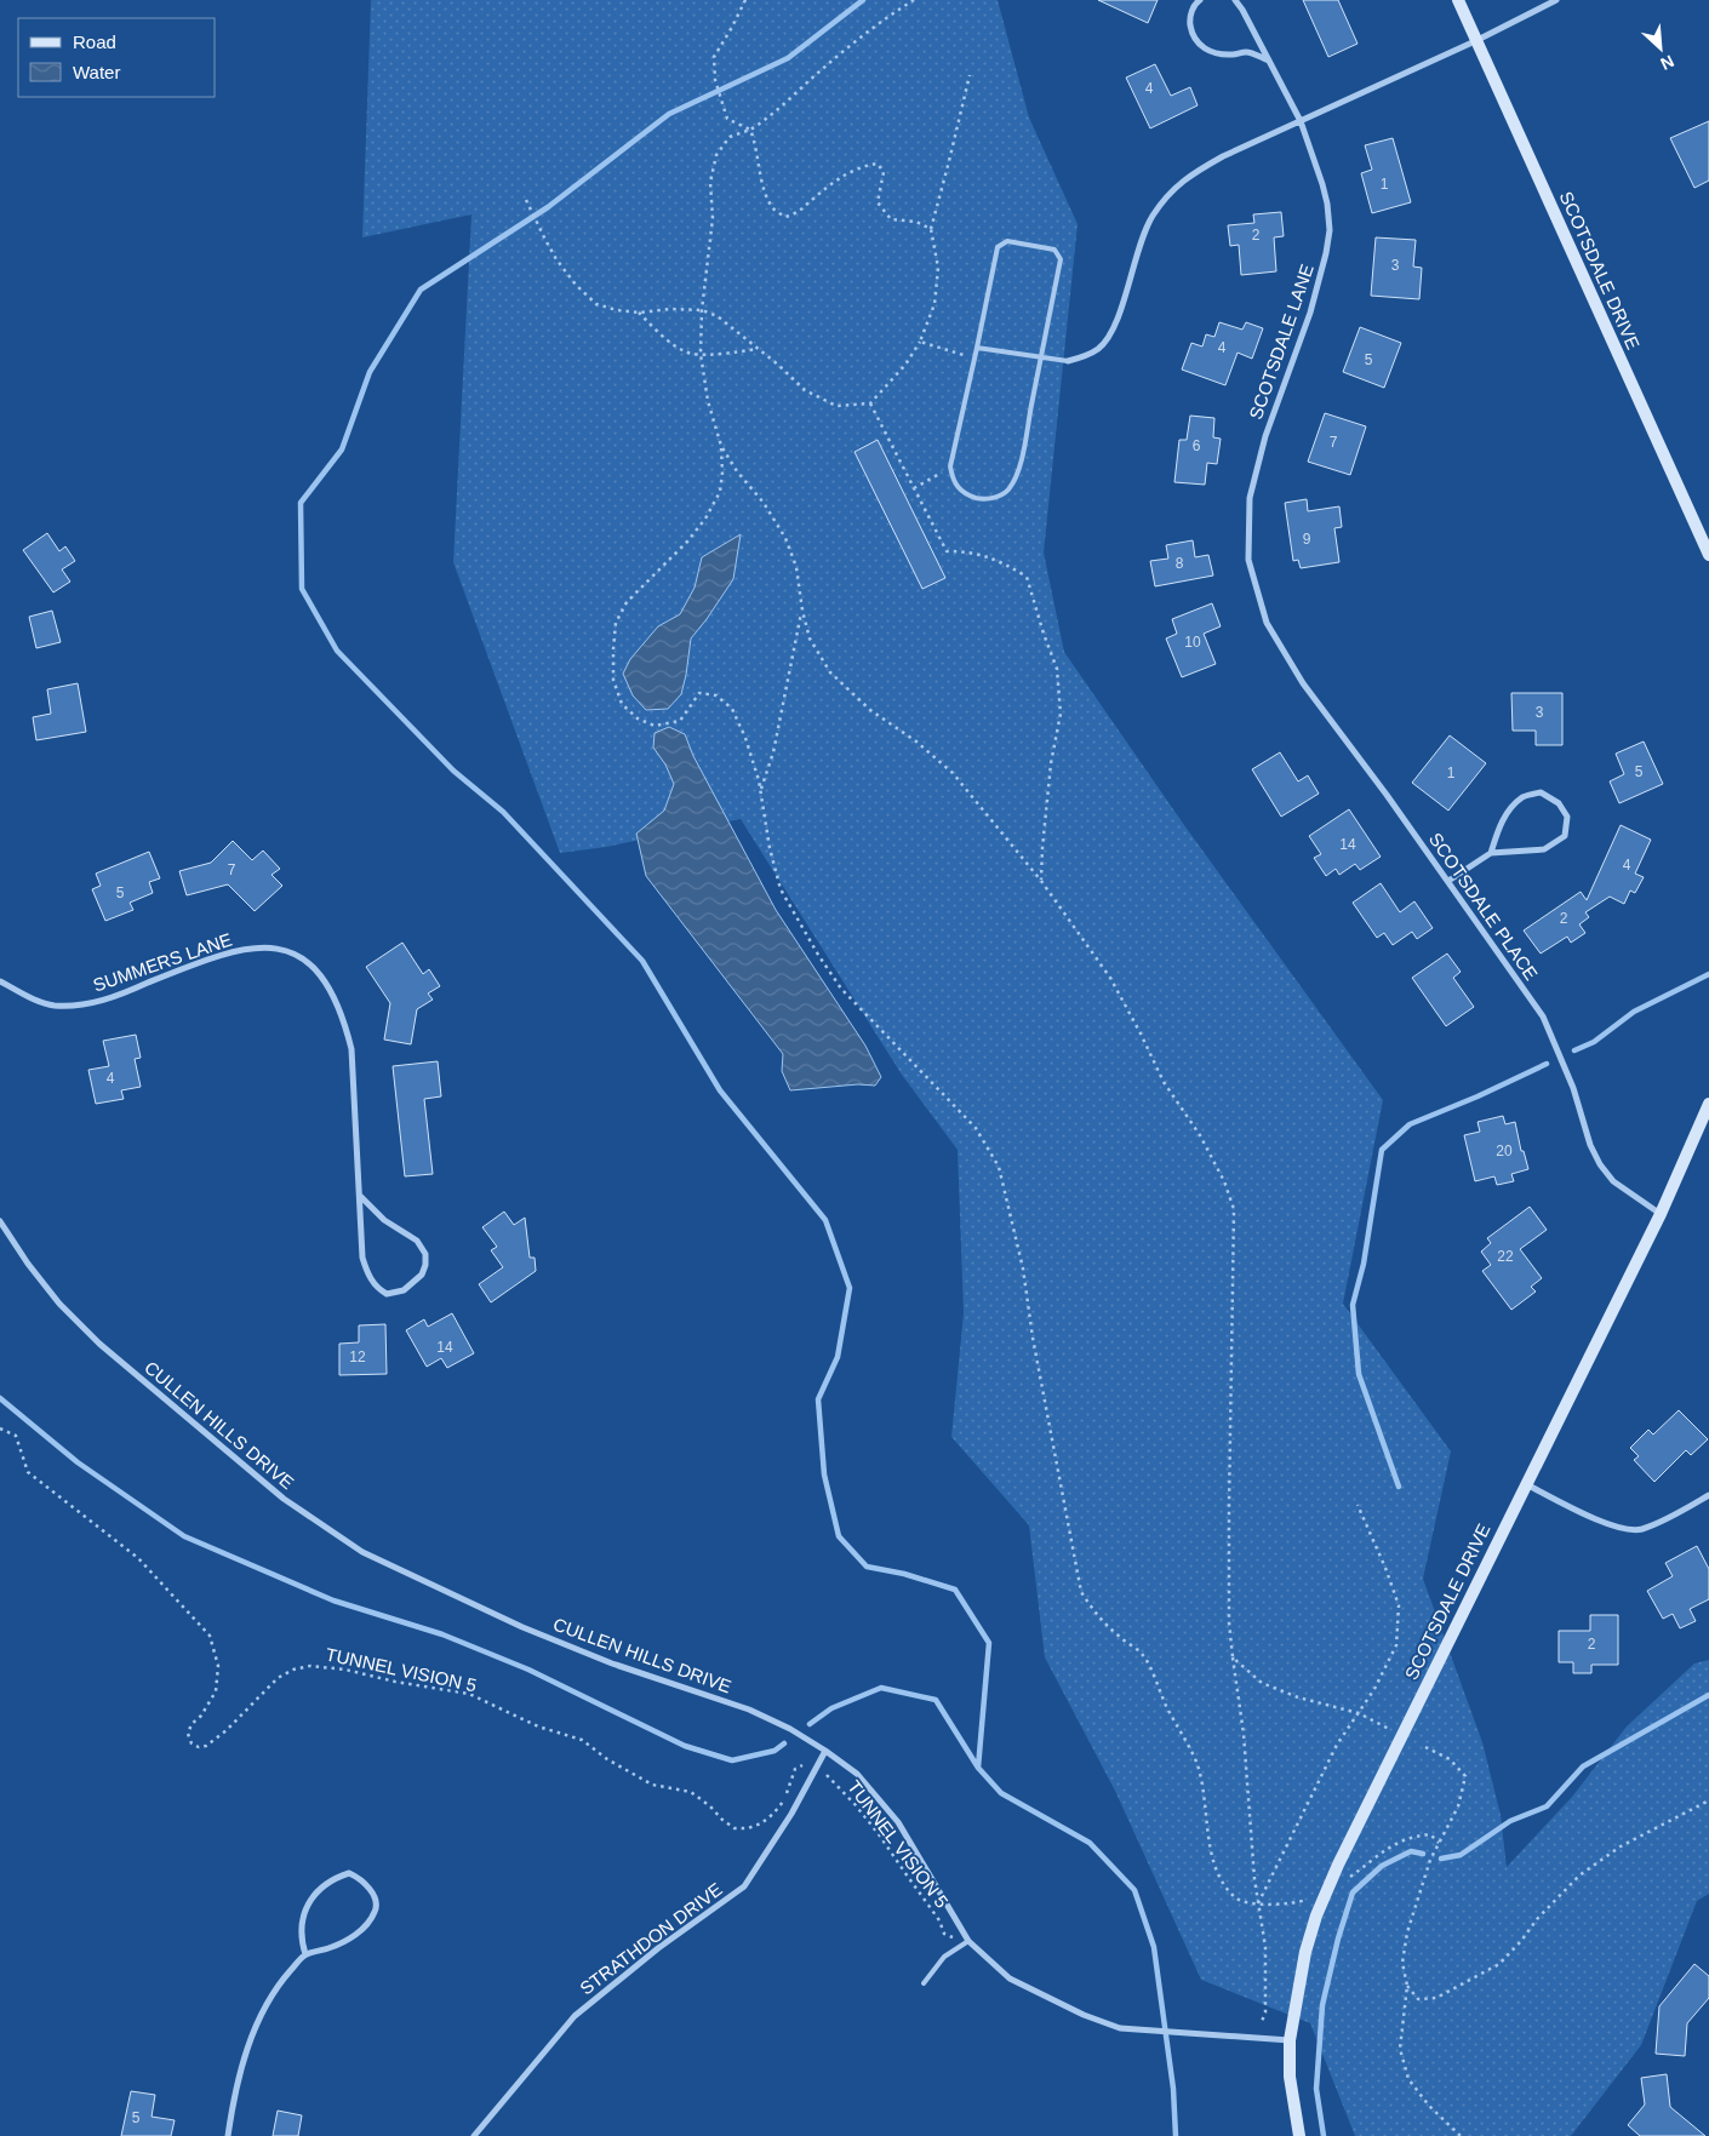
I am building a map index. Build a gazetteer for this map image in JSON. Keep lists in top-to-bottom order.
{
  "streets": {
    "street": [
      "SCOTSDALE DRIVE",
      "SCOTSDALE LANE",
      "SCOTSDALE PLACE",
      "SUMMERS LANE",
      "CULLEN HILLS DRIVE",
      "STRATHDON DRIVE"
    ],
    "path": ["TUNNEL VISION 5"]
  },
  "crossings": [
    ["SCOTSDALE DRIVE", "SCOTSDALE PLACE"],
    ["SCOTSDALE DRIVE", "CULLEN HILLS DRIVE"],
    ["SCOTSDALE LANE", "SCOTSDALE PLACE"],
    ["CULLEN HILLS DRIVE", "STRATHDON DRIVE"]
  ],
  "house_numbers": [
    "4",
    "1",
    "2",
    "3",
    "4",
    "5",
    "7",
    "6",
    "9",
    "8",
    "10",
    "3",
    "5",
    "1",
    "14",
    "4",
    "7",
    "5",
    "2",
    "4",
    "20",
    "22",
    "14",
    "12",
    "2",
    "5"
  ],
  "legend": ["Road", "Water"],
  "north": "bottom right"
}
